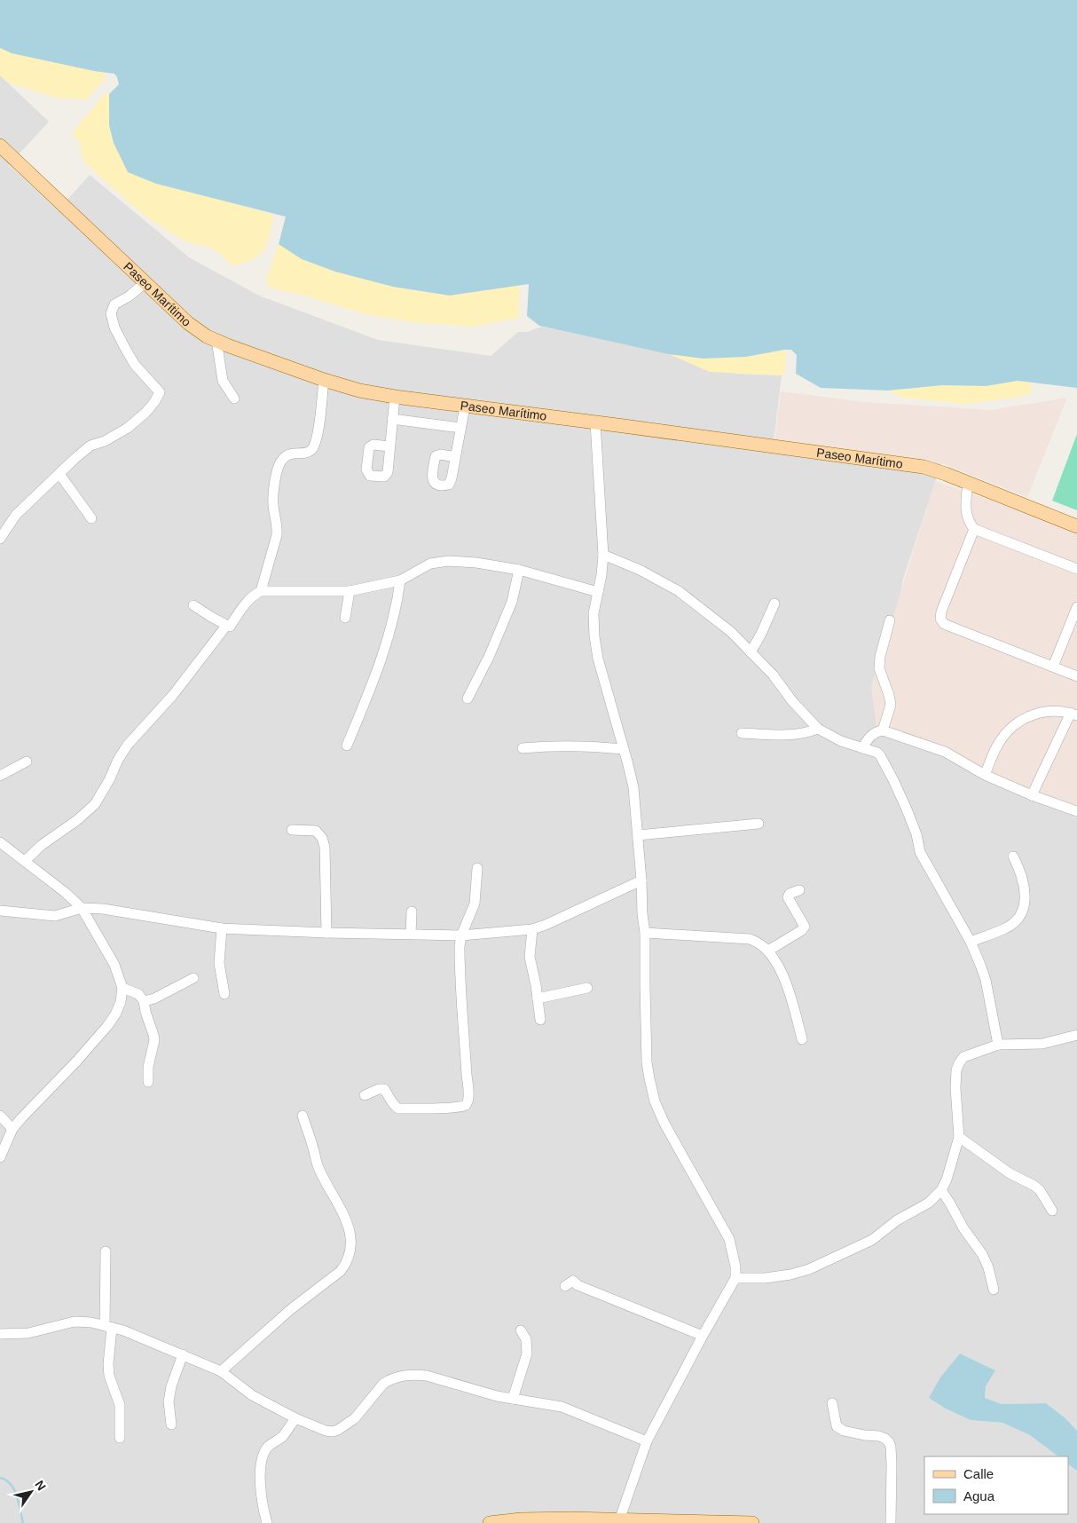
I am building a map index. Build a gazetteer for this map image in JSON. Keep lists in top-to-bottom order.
{
  "streets": {
    "main road": ["Paseo Marítimo"]
  },
  "legend": ["Calle", "Agua"],
  "north": "top right"
}
